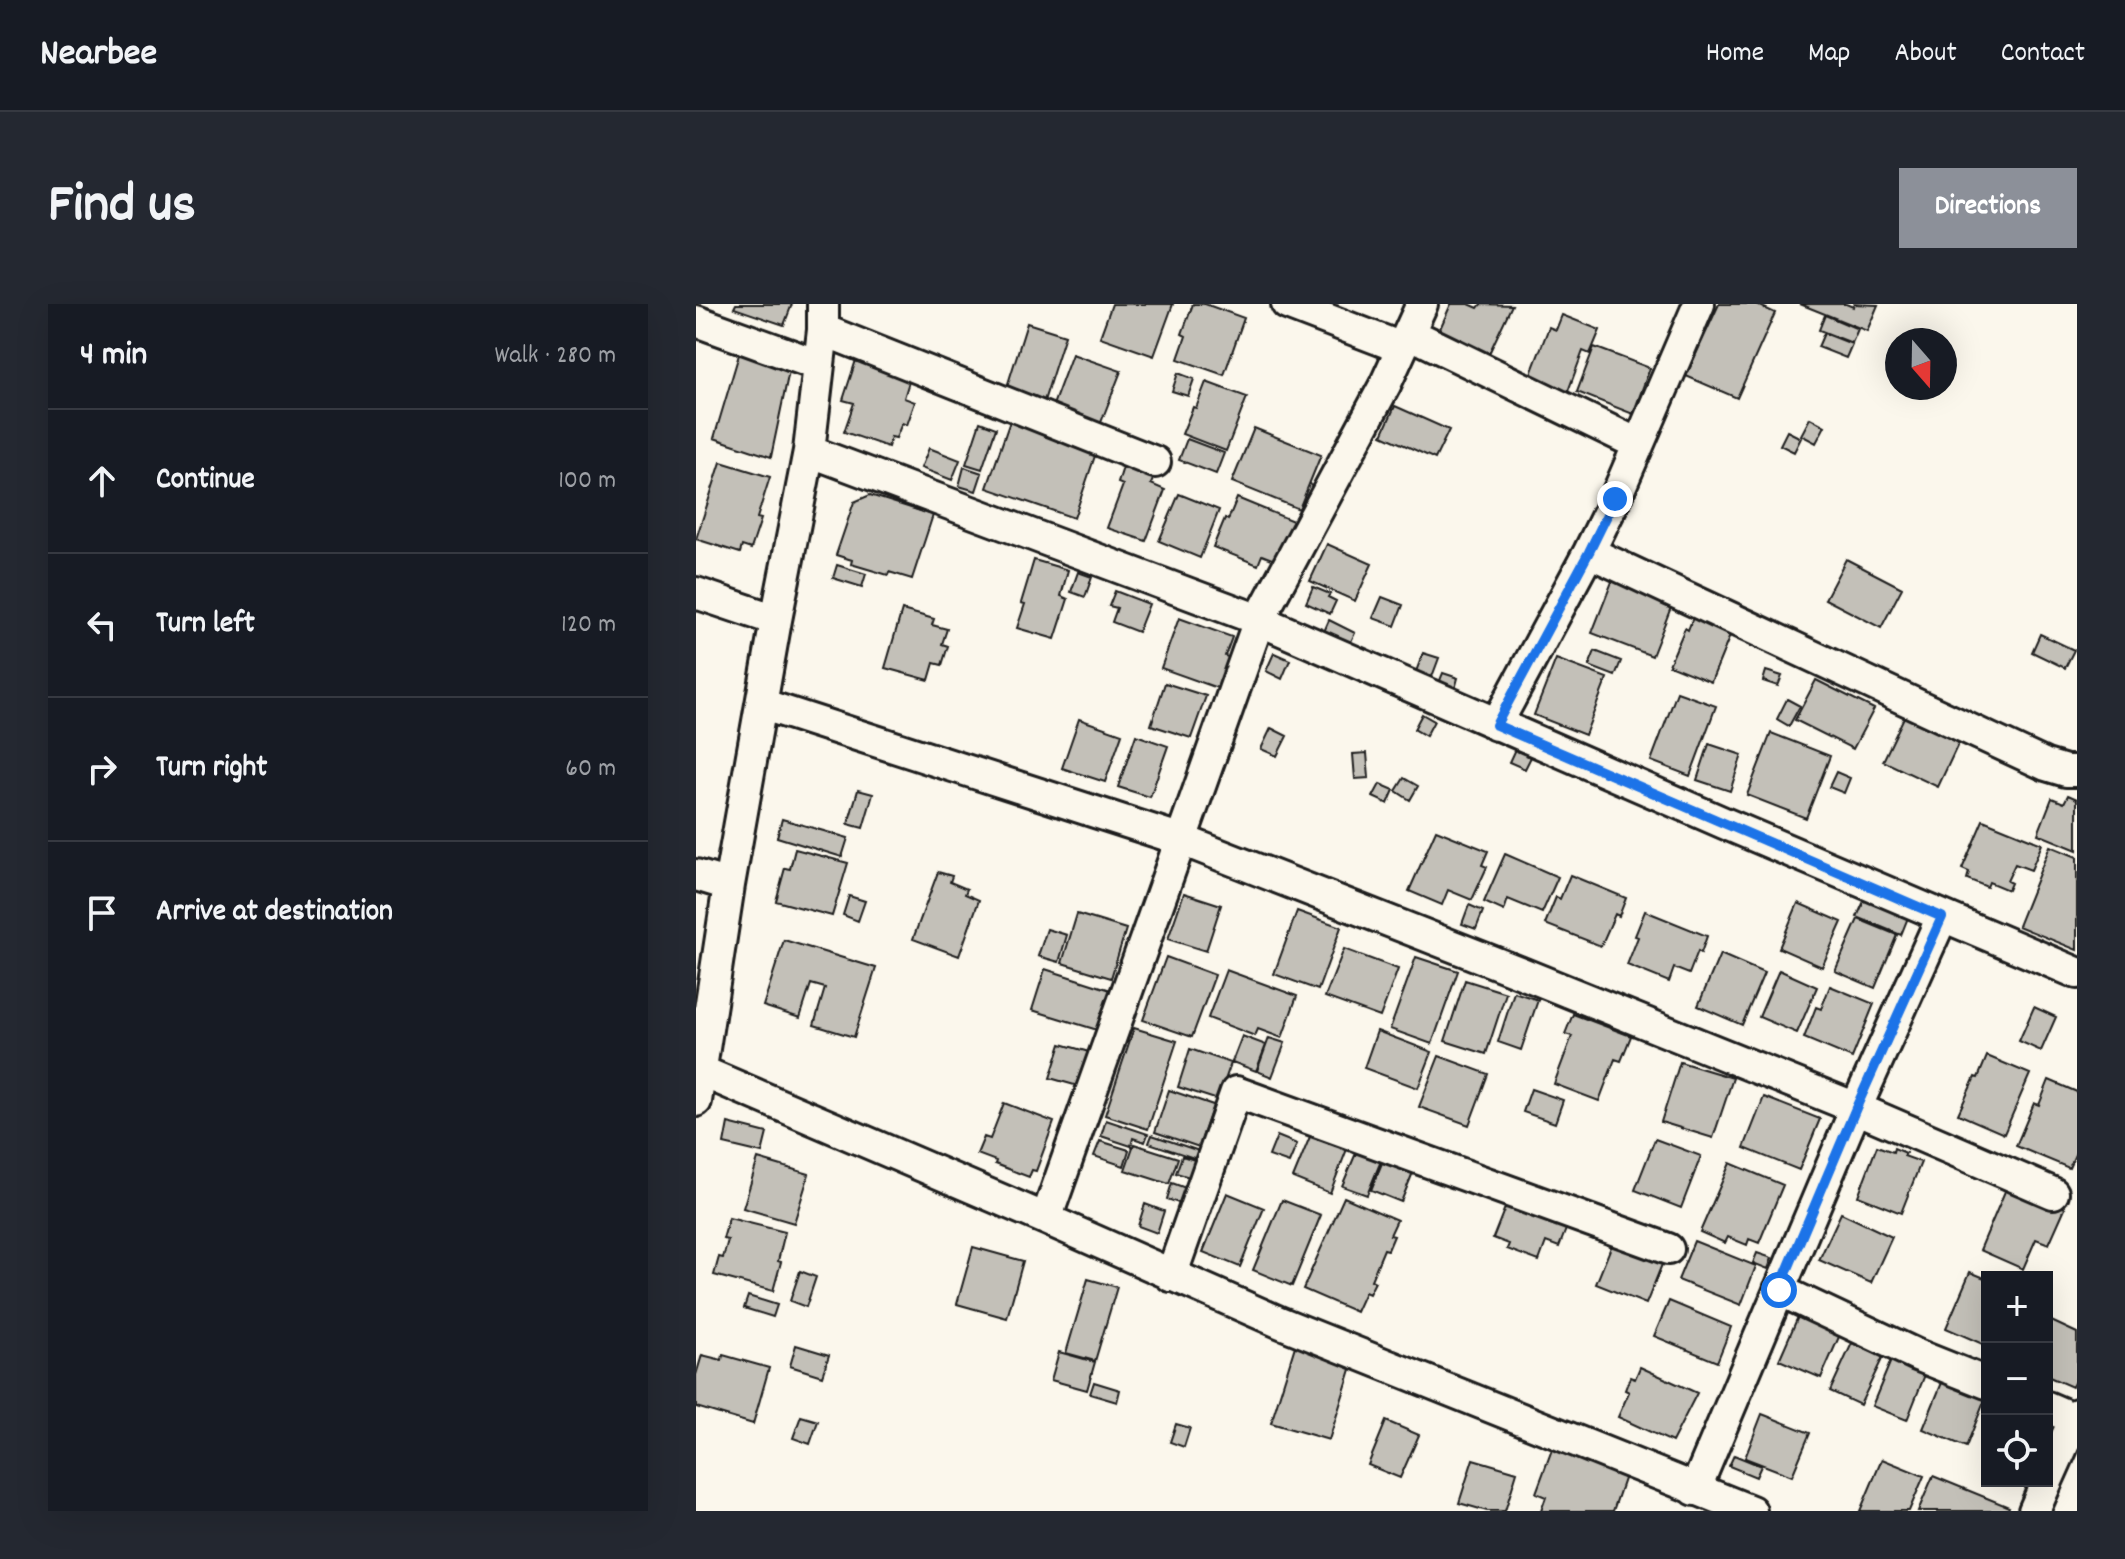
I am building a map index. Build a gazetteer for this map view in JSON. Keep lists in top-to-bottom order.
{
  "north": "bottom",
  "page": {
    "header": "Nearbee",
    "nav": [
      "Home",
      "Map",
      "About",
      "Contact"
    ],
    "title": "Find us",
    "buttons": "Directions",
    "heading": ["4 min", "Walk · 280 m"],
    "list": [
      ["Continue", "100 m"],
      ["Turn left", "120 m"],
      ["Turn right", "60 m"],
      "Arrive at destination"
    ],
    "map_buttons": ["+", "−"]
  }
}
